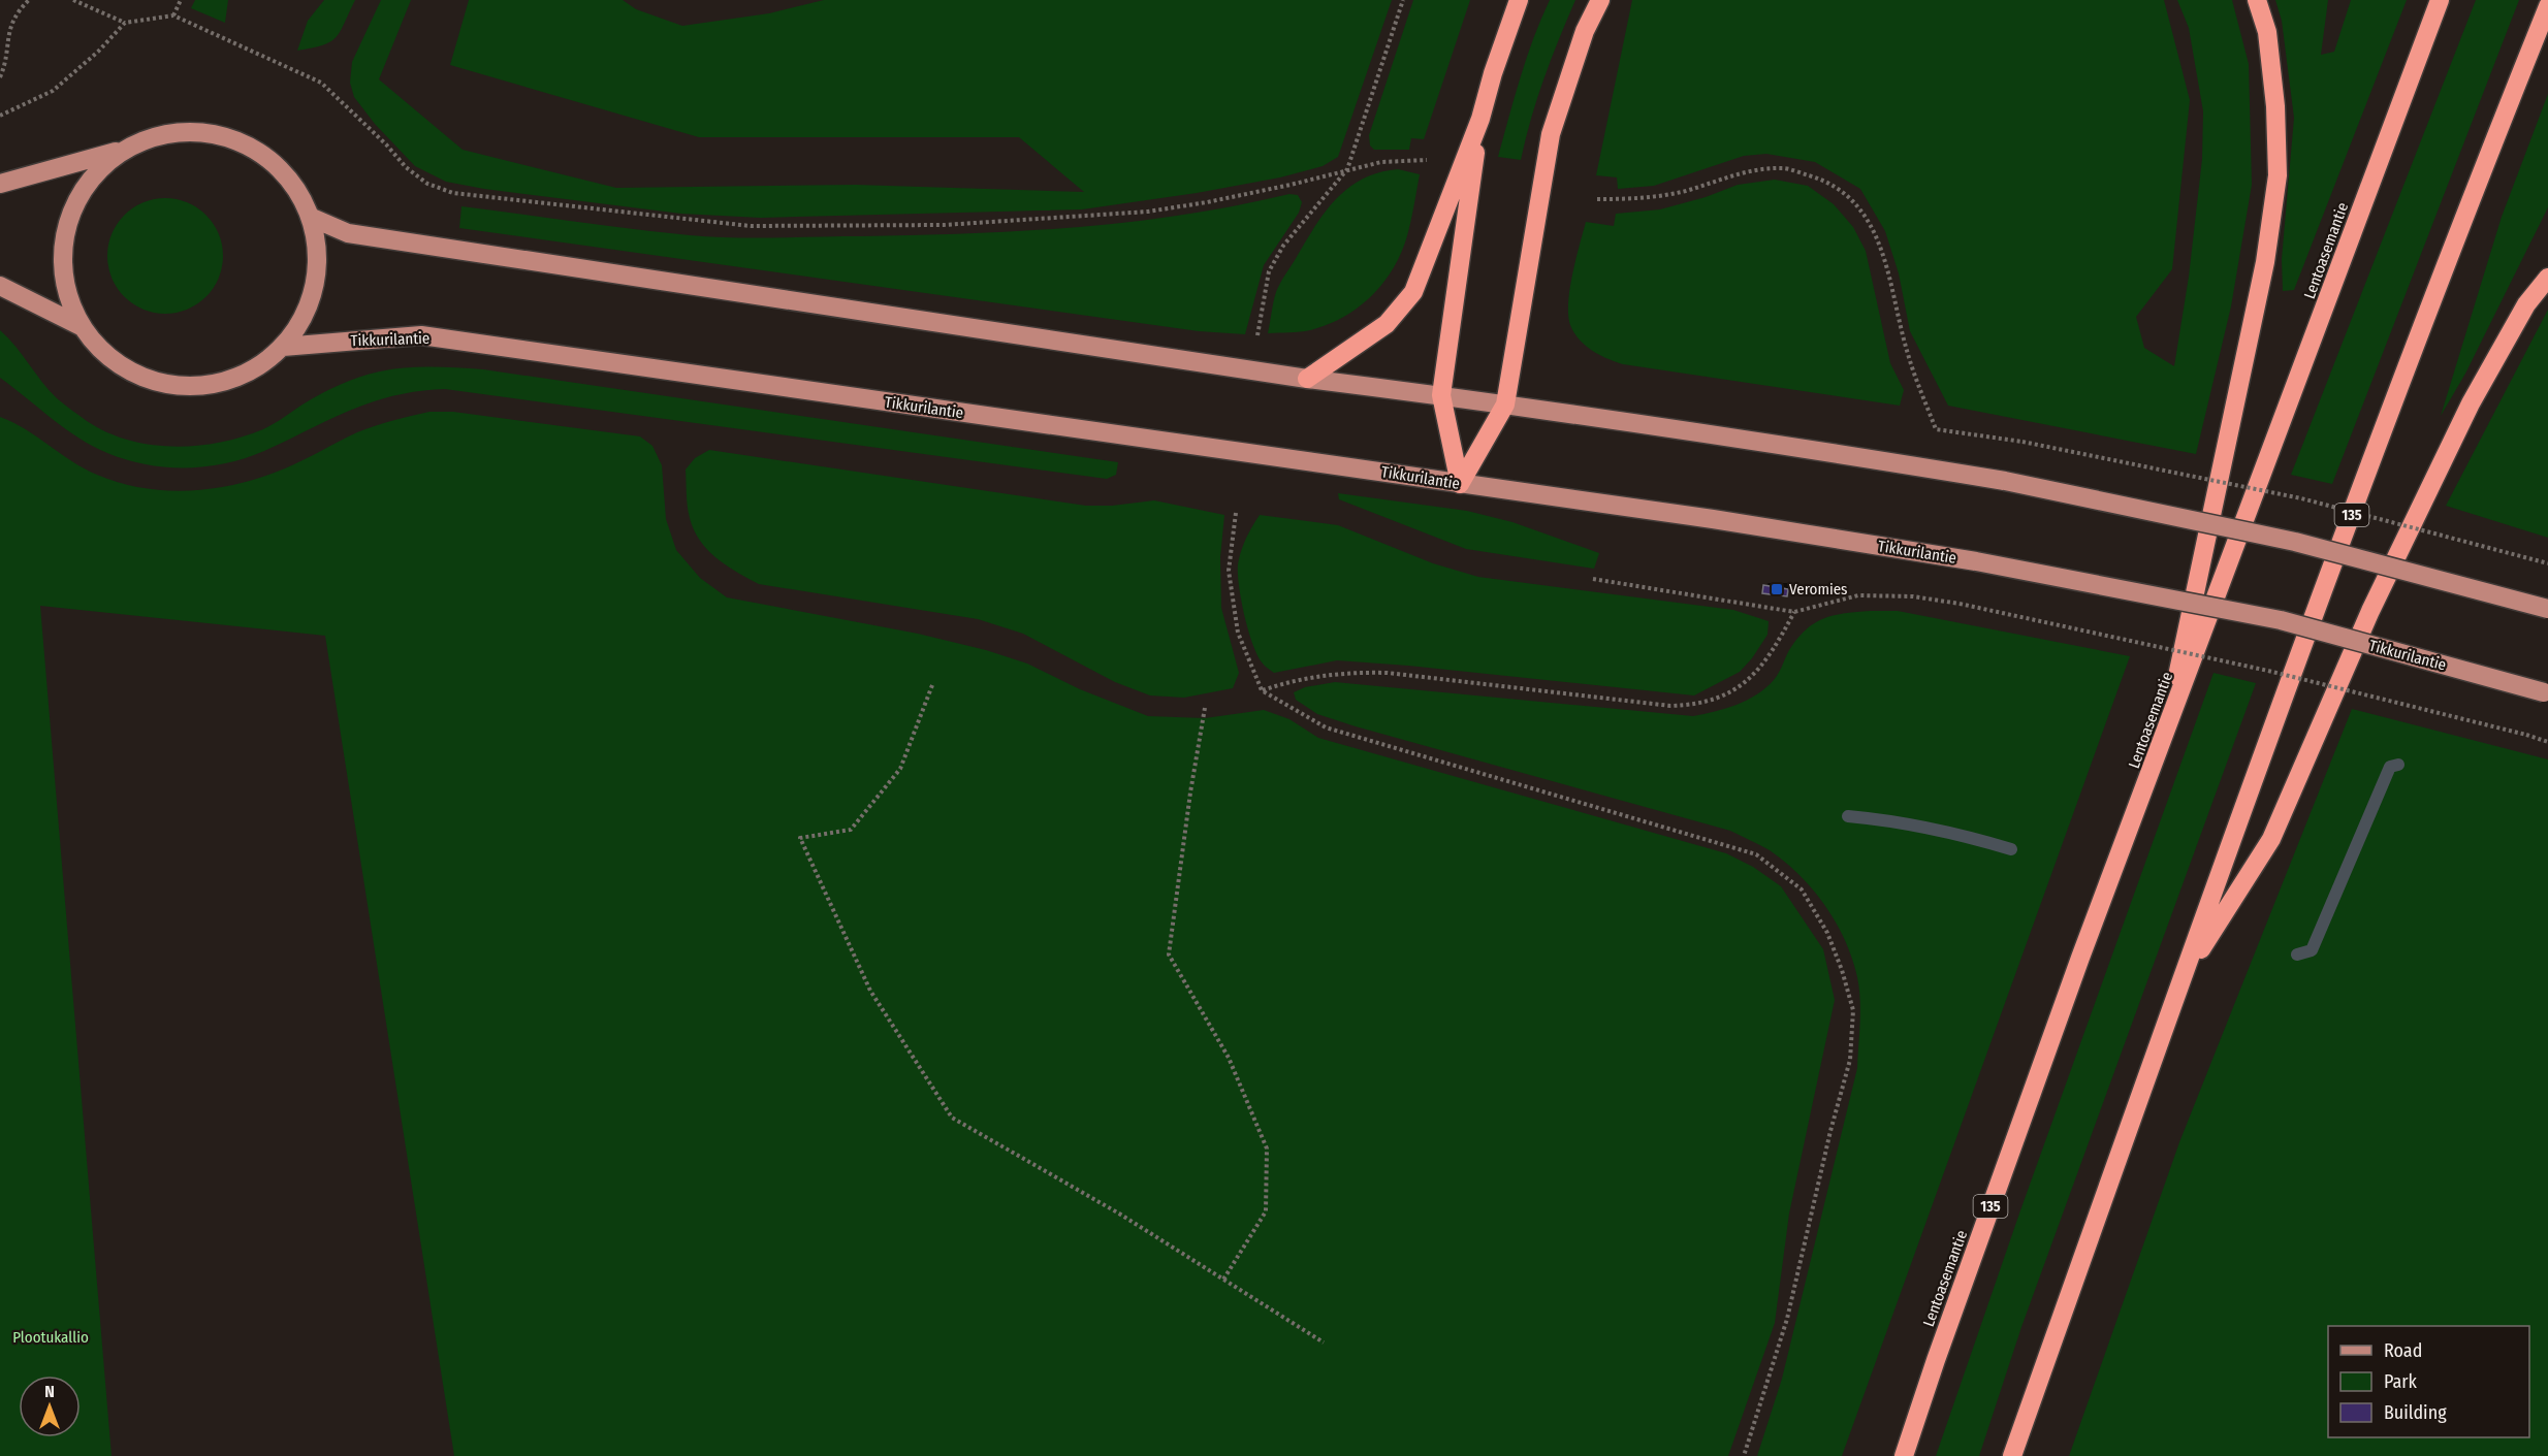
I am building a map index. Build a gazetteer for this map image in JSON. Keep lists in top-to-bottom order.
{
  "streets": {
    "highway": ["Lentoasemantie", "135"],
    "main road": ["Tikkurilantie"]
  },
  "parks": ["Plootukallio"],
  "places": {
    "transit": ["Veromies"]
  },
  "legend": ["Road", "Park", "Building"],
  "north": "top"
}
